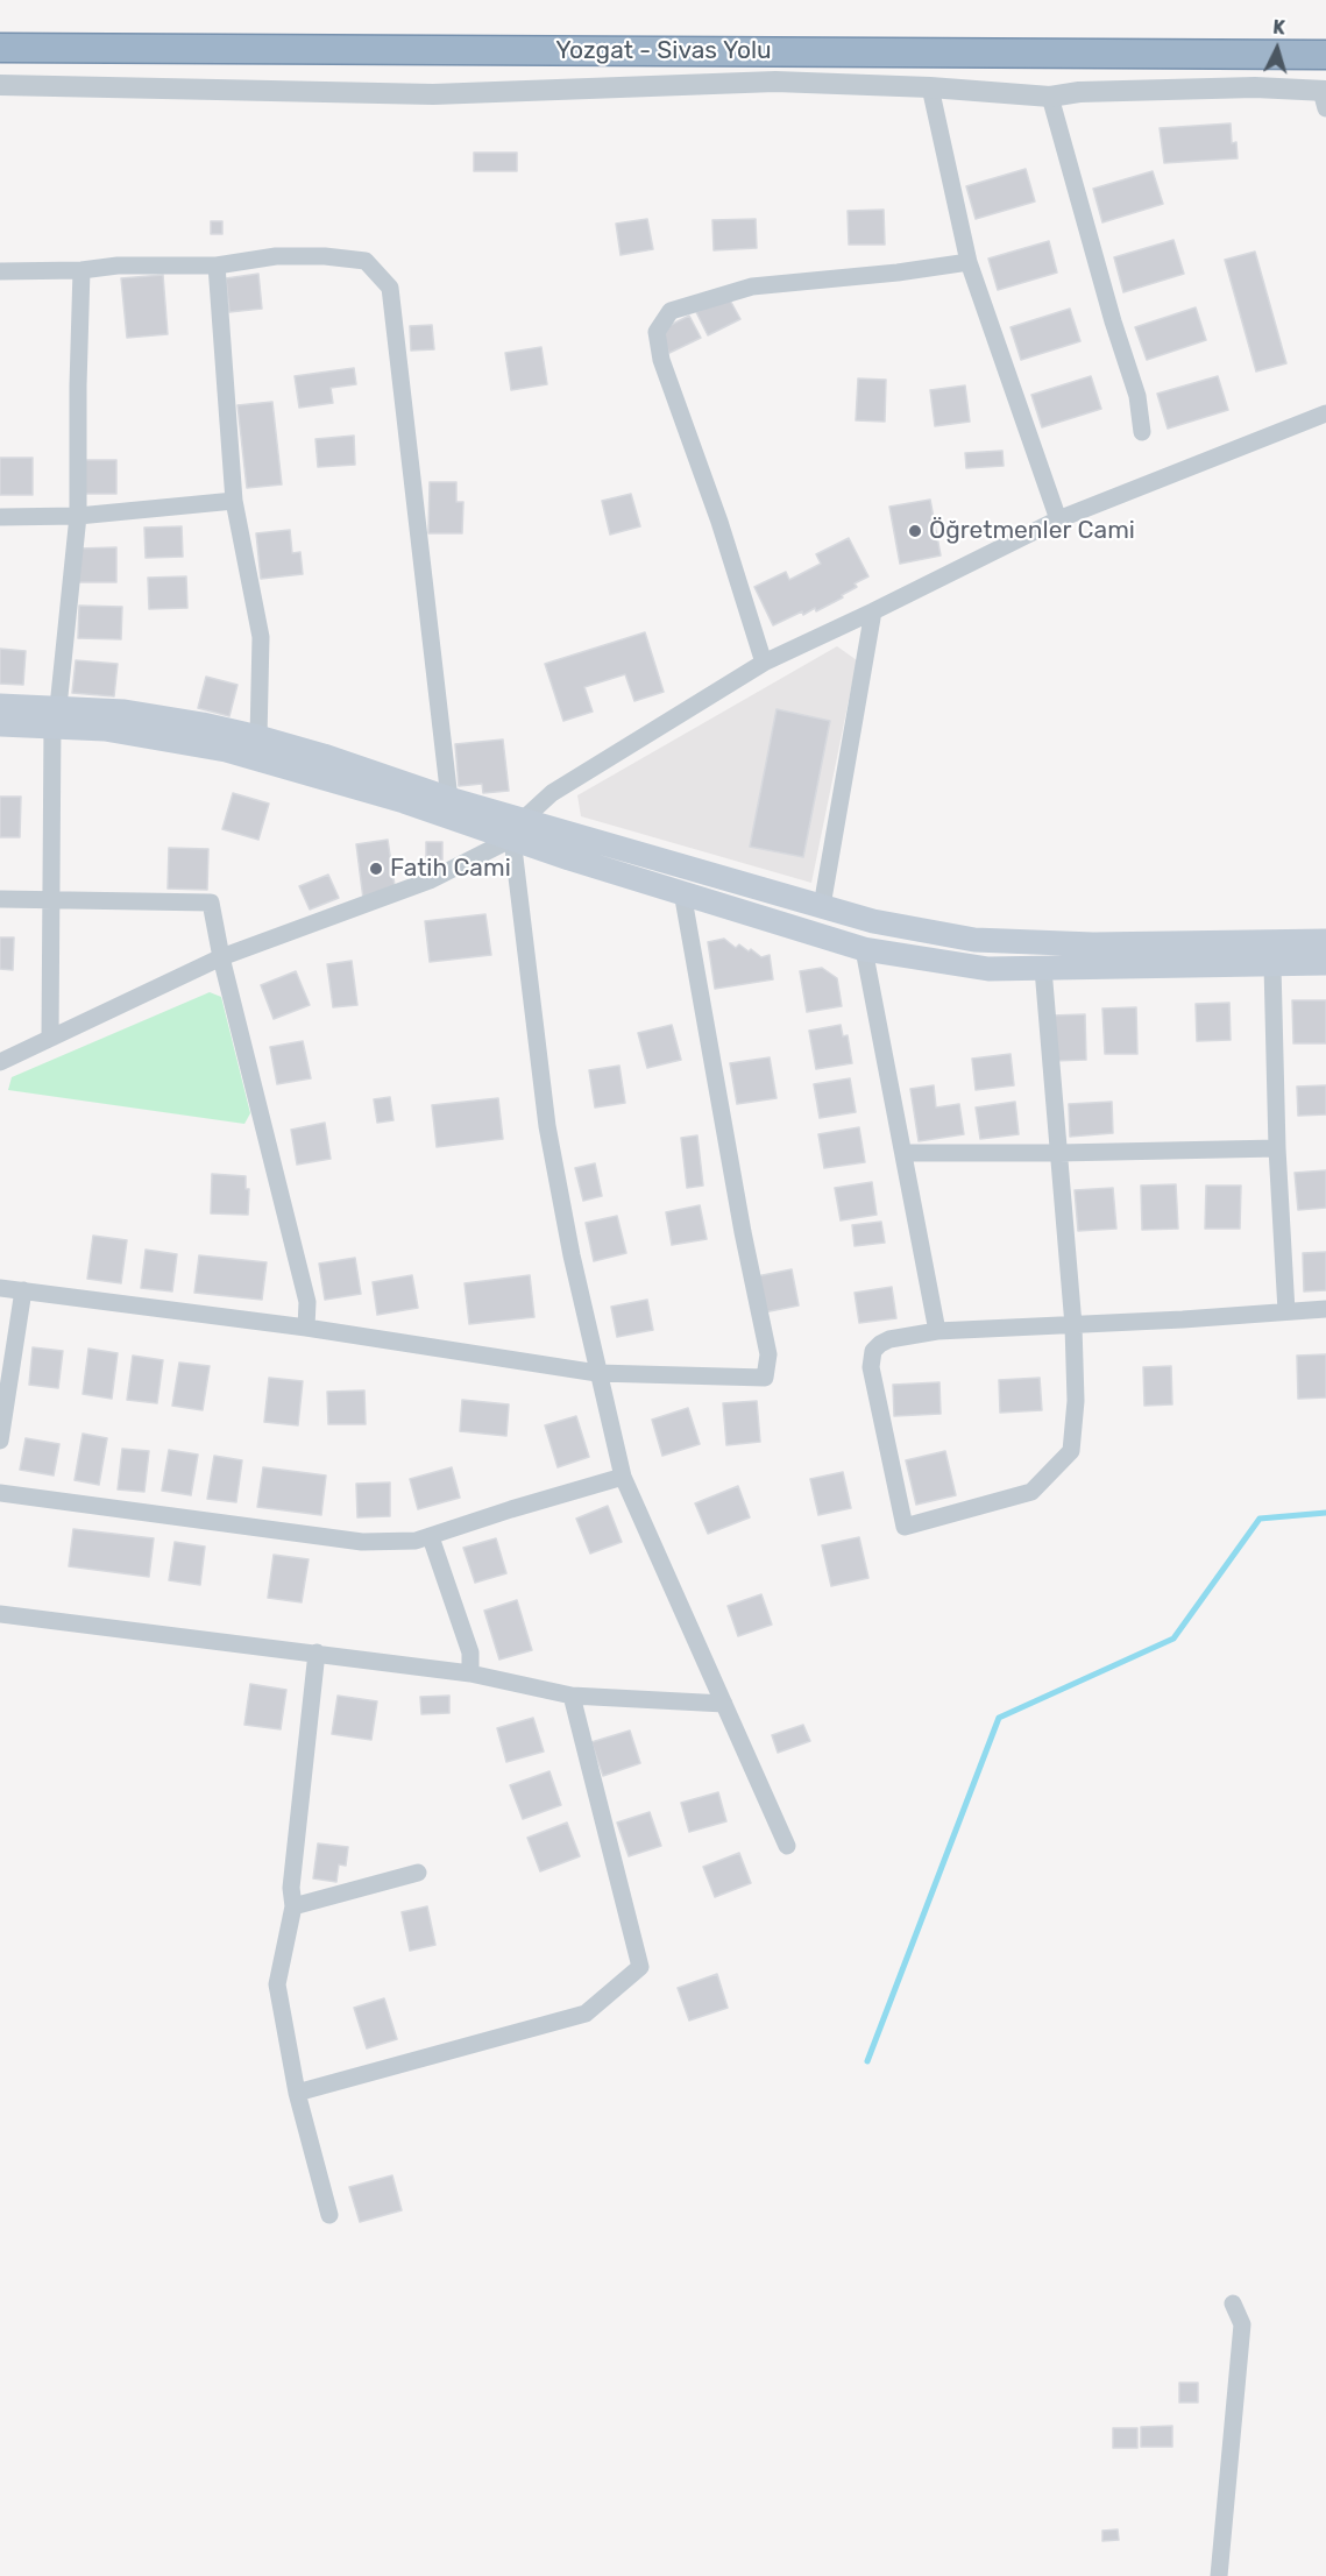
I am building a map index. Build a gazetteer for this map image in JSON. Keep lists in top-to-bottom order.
{
  "streets": {
    "highway": ["Yozgat - Sivas Yolu"]
  },
  "places": ["Öğretmenler Cami", "Fatih Cami"],
  "north": "top"
}
